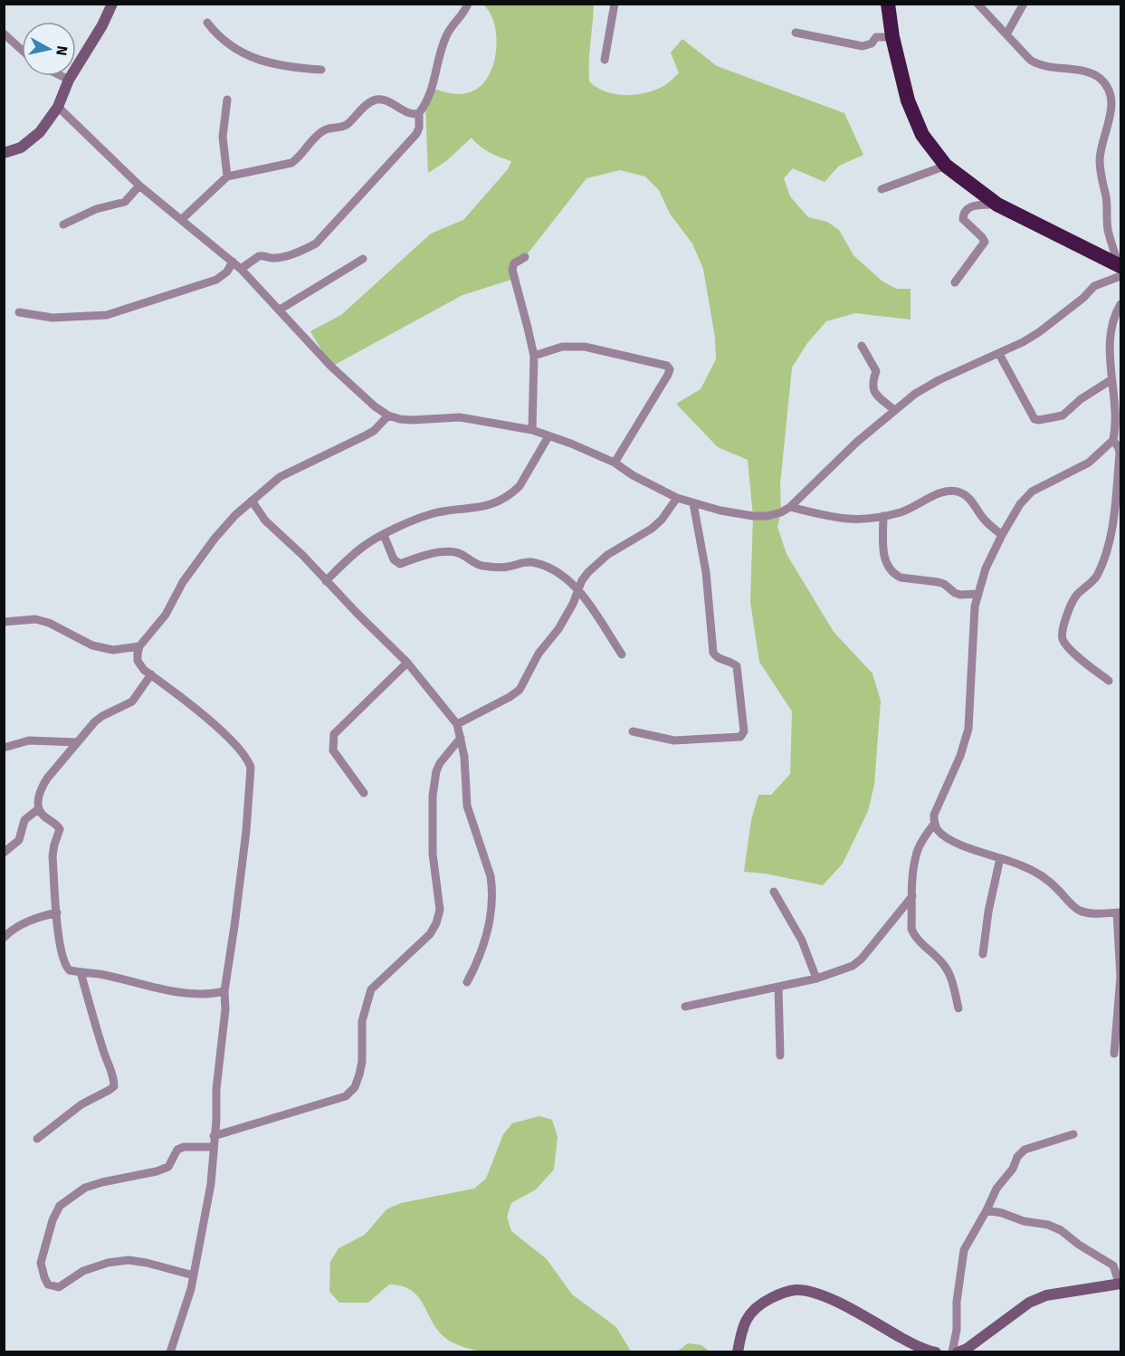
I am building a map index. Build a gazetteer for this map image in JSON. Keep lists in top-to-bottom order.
{
  "north": "right"
}
